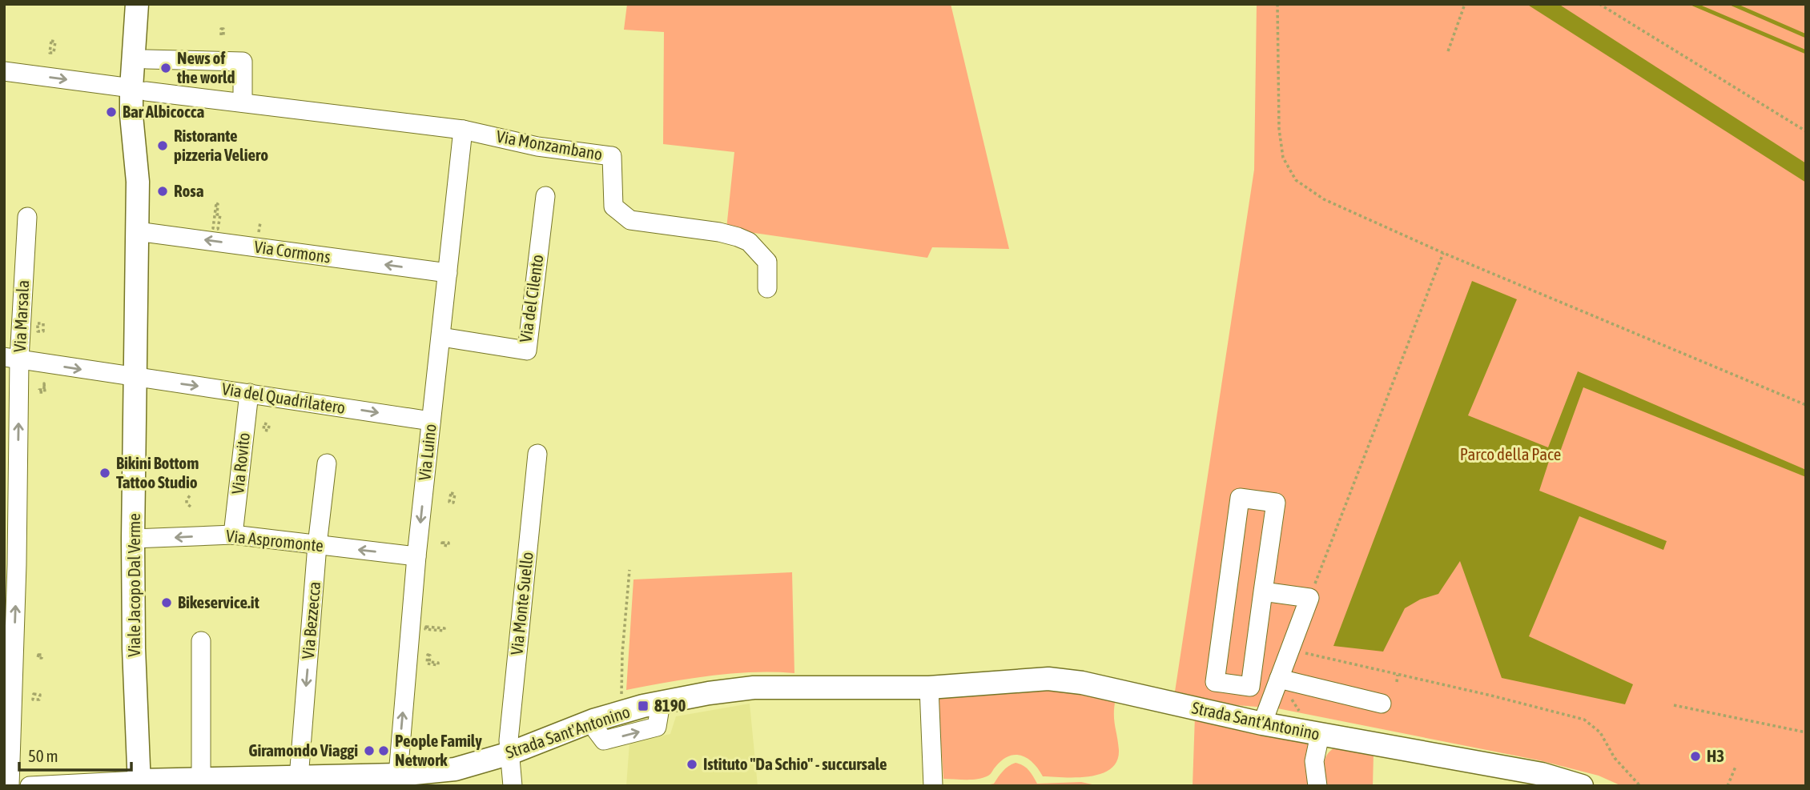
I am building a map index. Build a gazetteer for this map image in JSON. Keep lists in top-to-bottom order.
{
  "streets": {
    "main road": ["Viale Jacopo Dal Verme", "Strada Sant'Antonino"],
    "street": [
      "Via Monzambano",
      "Via Cormons",
      "Via del Cilento",
      "Via Marsala",
      "Via del Quadrilatero",
      "Via Luino",
      "Via Rovito",
      "Via Aspromonte",
      "Via Monte Suello",
      "Via Bezzecca"
    ]
  },
  "crossings": [
    ["Via Monzambano", "Via Luino"],
    ["Via Monzambano", "Viale Jacopo Dal Verme"],
    ["Via Cormons", "Via Luino"],
    ["Via Cormons", "Viale Jacopo Dal Verme"],
    ["Via del Cilento", "Via Luino"],
    ["Via Marsala", "Via del Quadrilatero"],
    ["Via del Quadrilatero", "Via Luino"],
    ["Via del Quadrilatero", "Via Rovito"],
    ["Via del Quadrilatero", "Viale Jacopo Dal Verme"],
    ["Via Luino", "Via Aspromonte"],
    ["Via Luino", "Strada Sant'Antonino"],
    ["Via Rovito", "Via Aspromonte"],
    ["Via Aspromonte", "Viale Jacopo Dal Verme"],
    ["Via Aspromonte", "Via Bezzecca"],
    ["Viale Jacopo Dal Verme", "Strada Sant'Antonino"],
    ["Via Monte Suello", "Strada Sant'Antonino"],
    ["Via Bezzecca", "Strada Sant'Antonino"]
  ],
  "one_way": [
    "Via Cormons",
    "Via Marsala",
    "Via del Quadrilatero",
    "Via Aspromonte"
  ],
  "parks": ["Parco della Pace"],
  "places": {
    "other": [
      "News of the world",
      "Bar Albicocca",
      "Ristorante pizzeria Veliero",
      "Rosa",
      "Bikini Bottom Tattoo Studio",
      "Bikeservice.it",
      "Giramondo Viaggi",
      "People Family Network",
      "H3",
      "Istituto \"Da Schio\" - succursale"
    ],
    "transit": ["8190"]
  },
  "scale_bar": "50 m"
}
